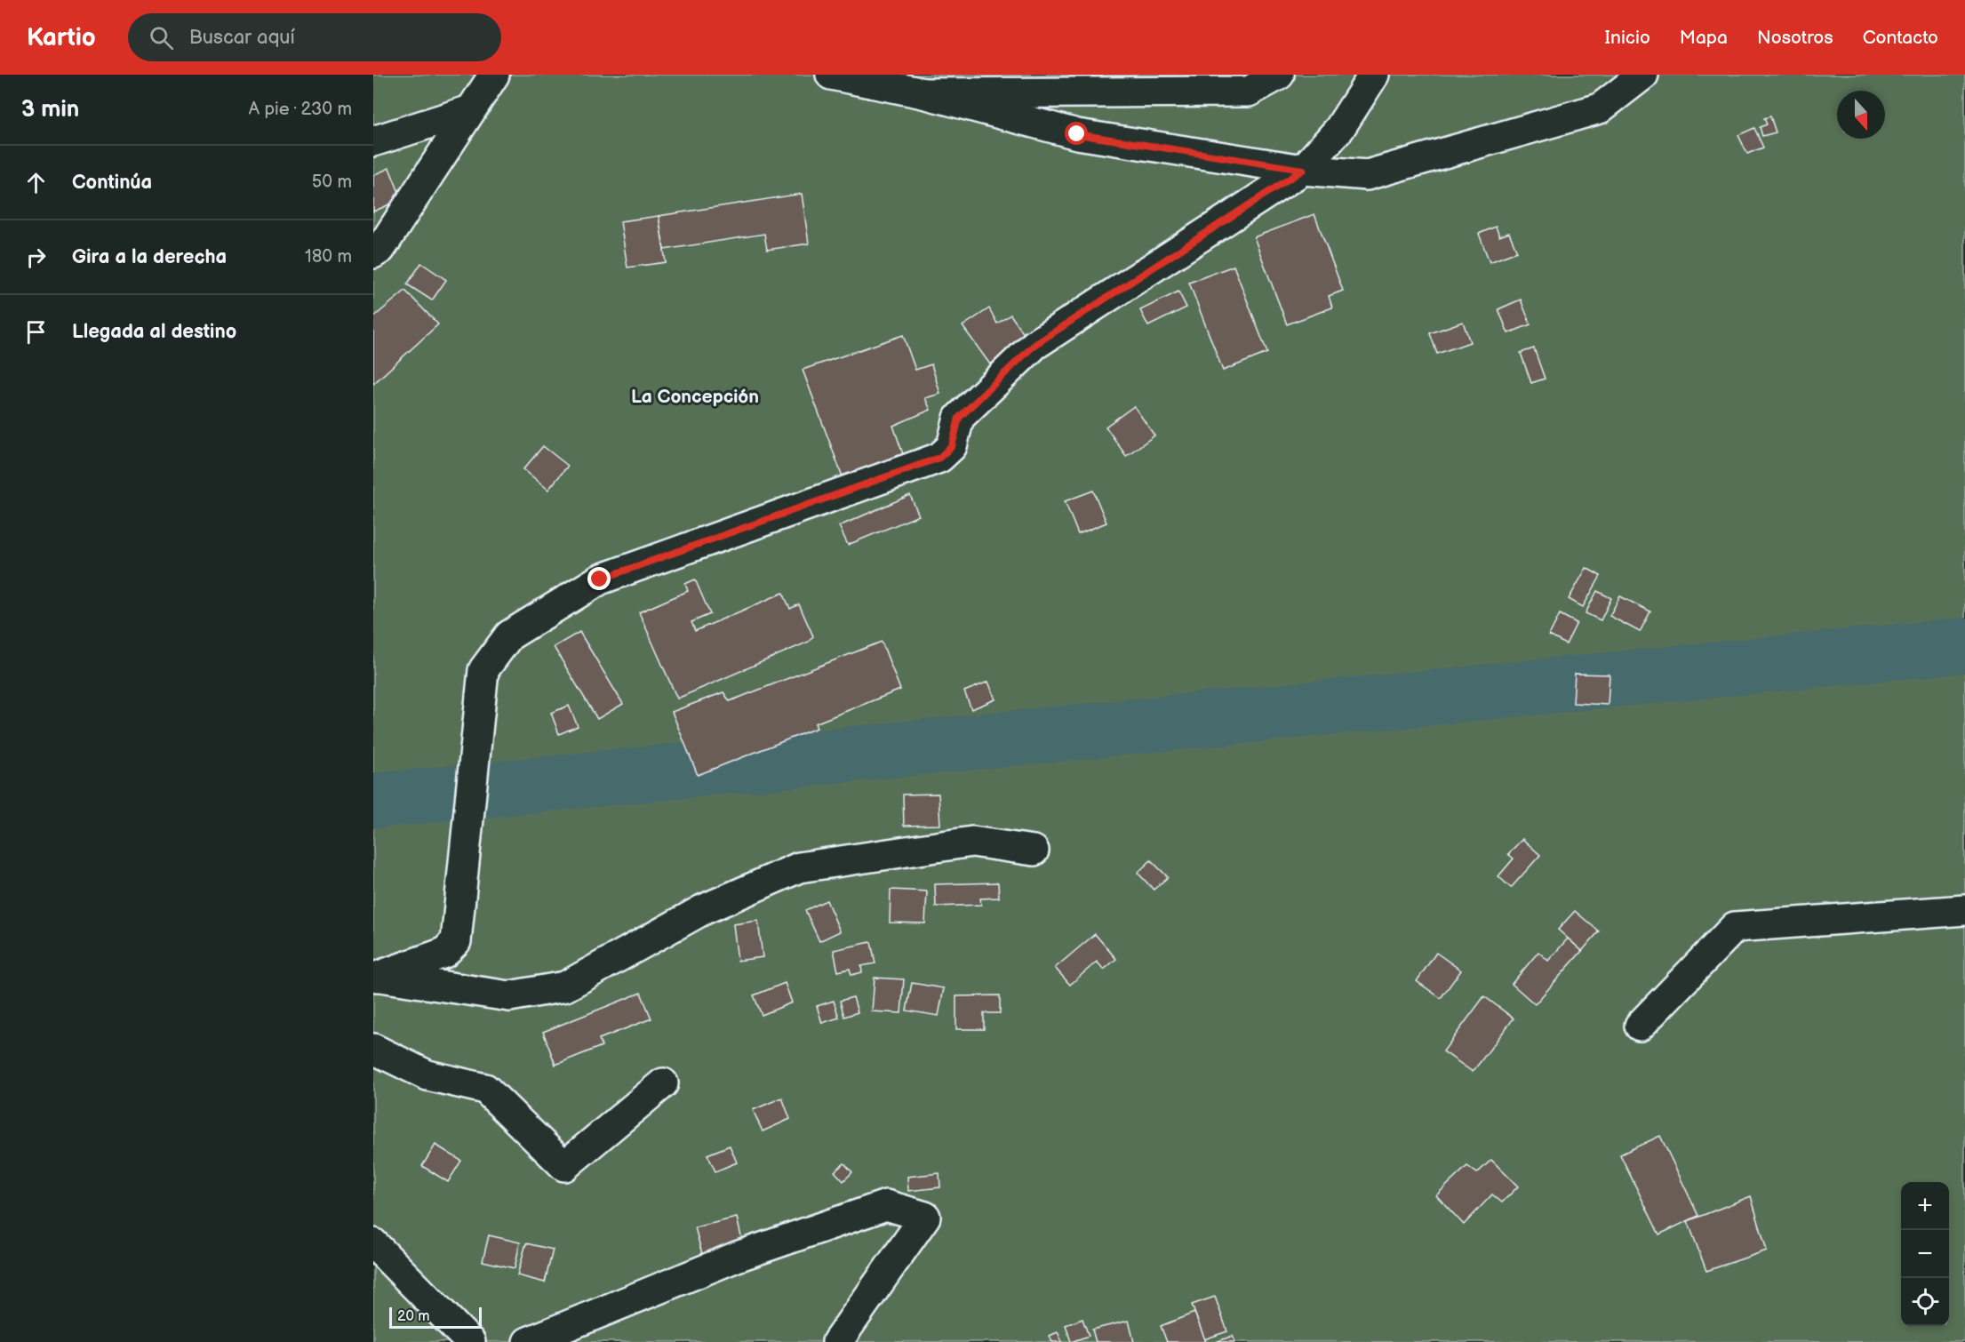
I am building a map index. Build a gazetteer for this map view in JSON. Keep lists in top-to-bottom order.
{
  "districts": ["La Concepción"],
  "scale_bar": "20 m",
  "north": "bottom",
  "page": {
    "header": "Kartio",
    "search": "Buscar aquí",
    "nav": [
      "Inicio",
      "Mapa",
      "Nosotros",
      "Contacto"
    ],
    "heading": ["3 min", "A pie · 230 m"],
    "list": [
      ["Continúa", "50 m"],
      ["Gira a la derecha", "180 m"],
      "Llegada al destino"
    ],
    "map_buttons": ["+", "−"],
    "scale": "20 m"
  }
}
